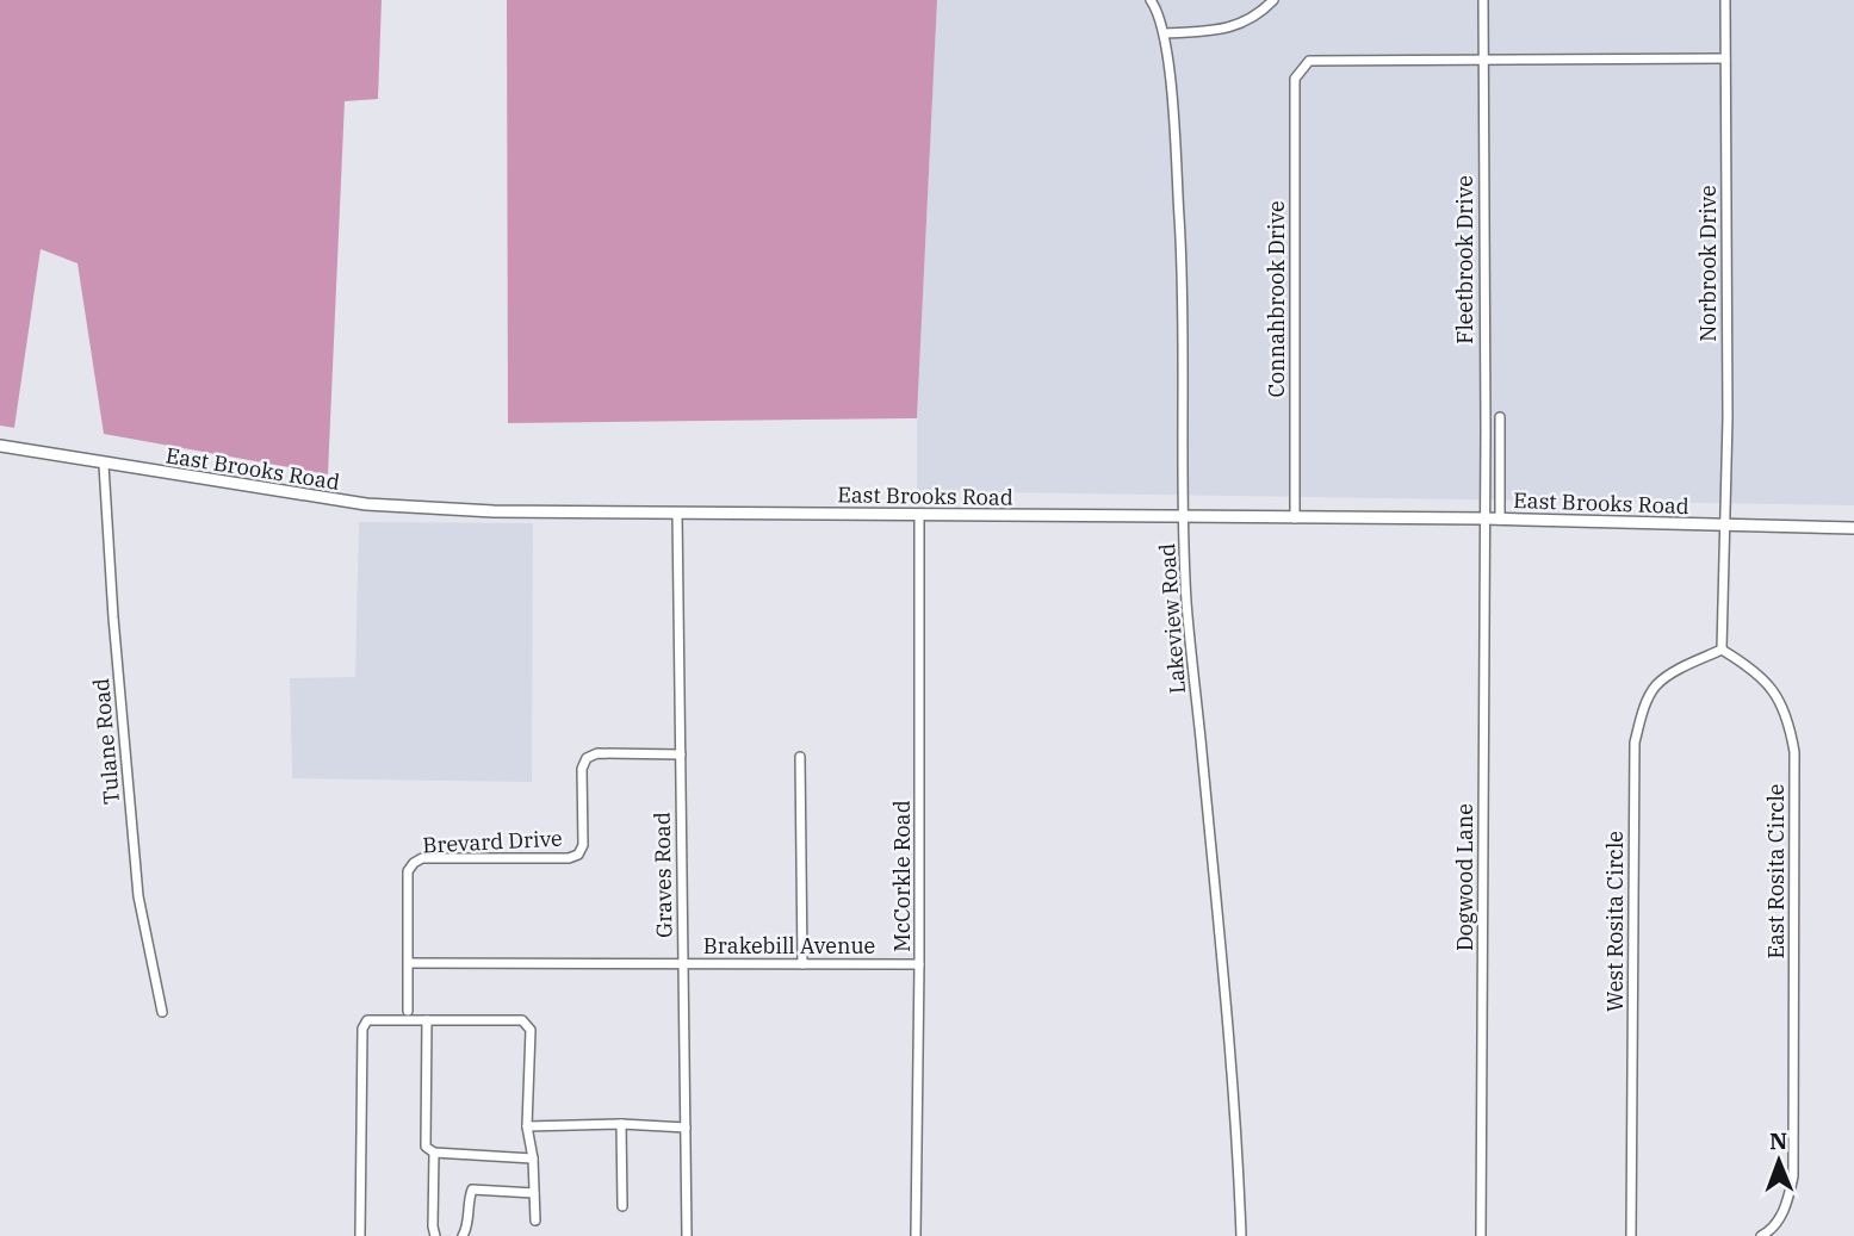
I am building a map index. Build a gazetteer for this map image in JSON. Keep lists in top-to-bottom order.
{
  "streets": {
    "main road": ["East Brooks Road"],
    "street": [
      "Fleetbrook Drive",
      "Norbrook Drive",
      "Connahbrook Drive",
      "Lakeview Road",
      "Tulane Road",
      "Brevard Drive",
      "East Rosita Circle",
      "Graves Road",
      "McCorkle Road",
      "Dogwood Lane",
      "West Rosita Circle",
      "Brakebill Avenue"
    ]
  },
  "crossings": [
    ["Fleetbrook Drive", "Connahbrook Drive"],
    ["Fleetbrook Drive", "East Brooks Road"],
    ["Fleetbrook Drive", "Dogwood Lane"],
    ["Norbrook Drive", "East Brooks Road"],
    ["Connahbrook Drive", "East Brooks Road"],
    ["East Brooks Road", "Lakeview Road"],
    ["East Brooks Road", "Tulane Road"],
    ["East Brooks Road", "Graves Road"],
    ["East Brooks Road", "McCorkle Road"],
    ["East Brooks Road", "Dogwood Lane"],
    ["Brevard Drive", "Graves Road"],
    ["Brevard Drive", "Brakebill Avenue"],
    ["East Rosita Circle", "West Rosita Circle"],
    ["Graves Road", "Brakebill Avenue"],
    ["McCorkle Road", "Brakebill Avenue"]
  ],
  "north": "top"
}
